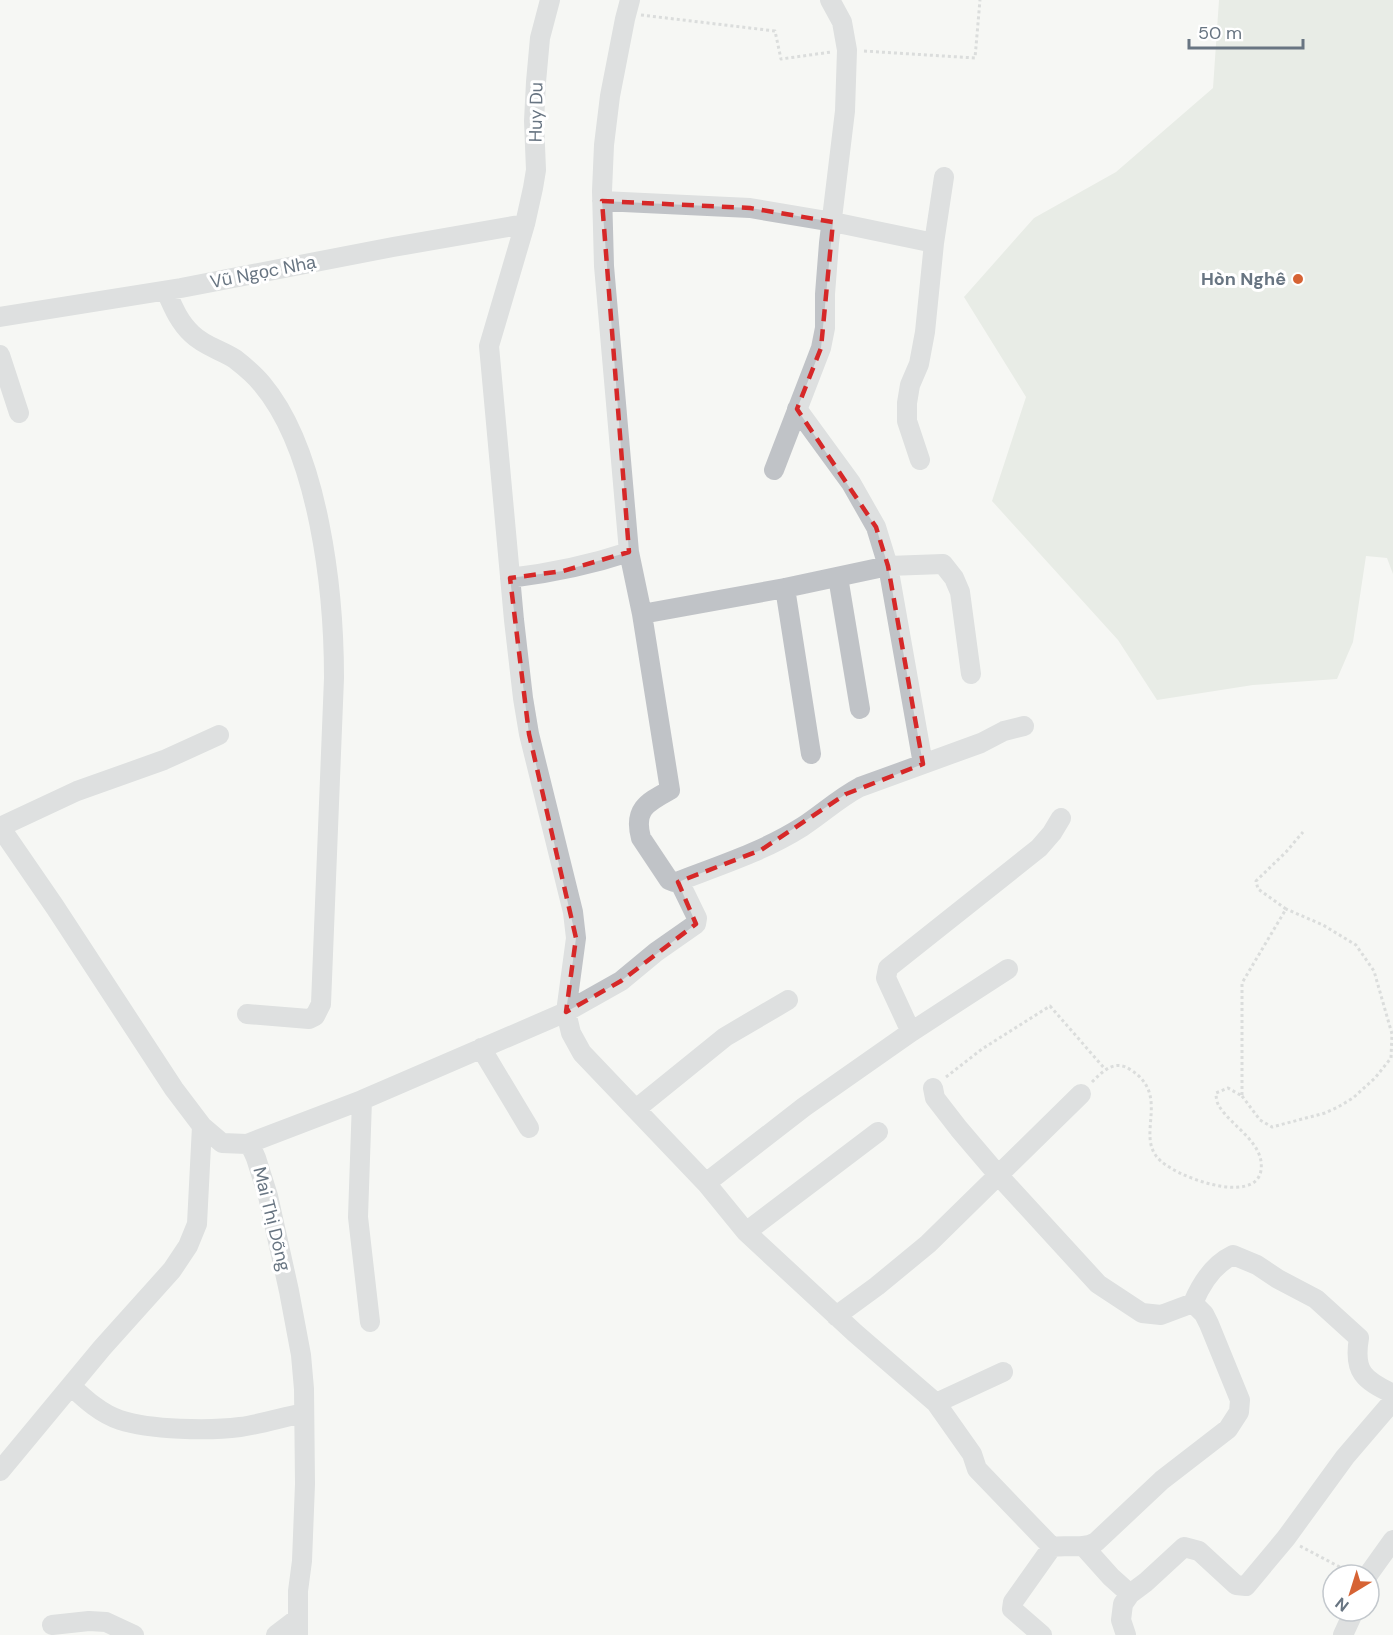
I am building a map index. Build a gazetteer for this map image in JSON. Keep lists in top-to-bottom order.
{
  "streets": {
    "street": ["Huy Du", "Vũ Ngọc Nhạ", "Mai Thị Dõng"]
  },
  "crossings": [
    ["Huy Du", "Vũ Ngọc Nhạ"]
  ],
  "places": ["Hòn Nghê"],
  "scale_bar": "50 m",
  "north": "bottom left"
}
